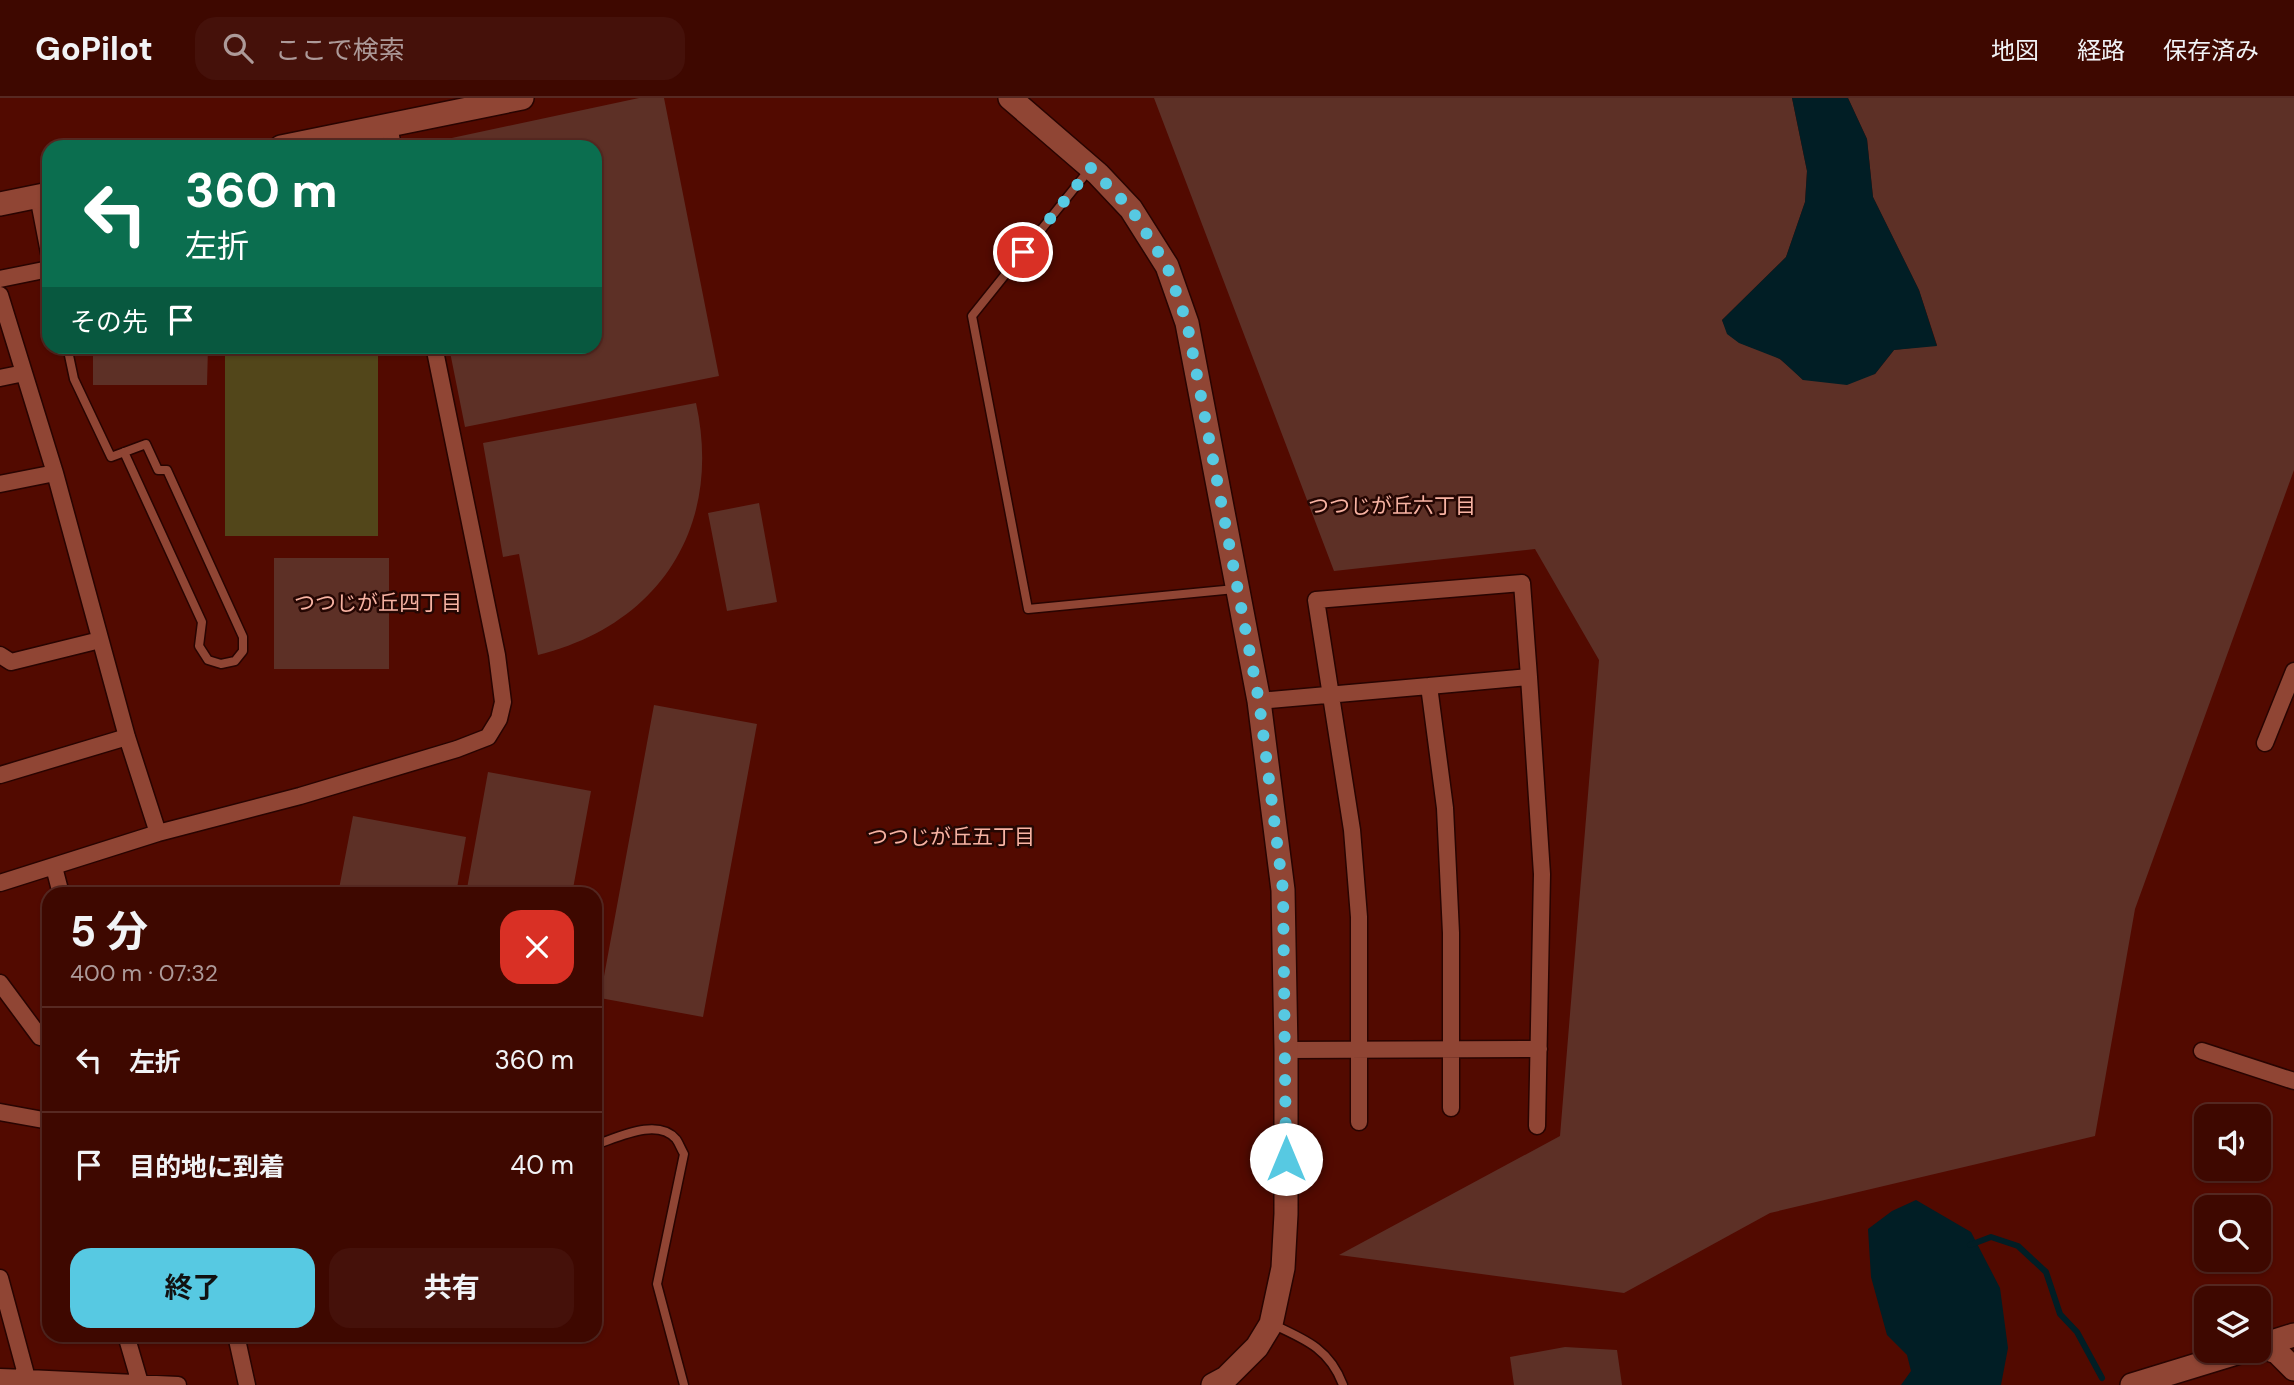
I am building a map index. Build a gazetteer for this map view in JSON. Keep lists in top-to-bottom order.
{
  "districts": ["つつじが丘六丁目", "つつじが丘四丁目", "つつじが丘五丁目"],
  "page": {
    "header": "GoPilot",
    "search": "ここで検索",
    "nav": ["地図", "経路", "保存済み"],
    "turn": ["360 m", "左折"],
    "then": "その先",
    "heading": ["5 分", "400 m · 07:32"],
    "list": [
      {
        "name": "左折",
        "value": "360 m"
      },
      {
        "name": "目的地に到着",
        "value": "40 m"
      }
    ],
    "buttons": ["終了", "共有"]
  }
}
